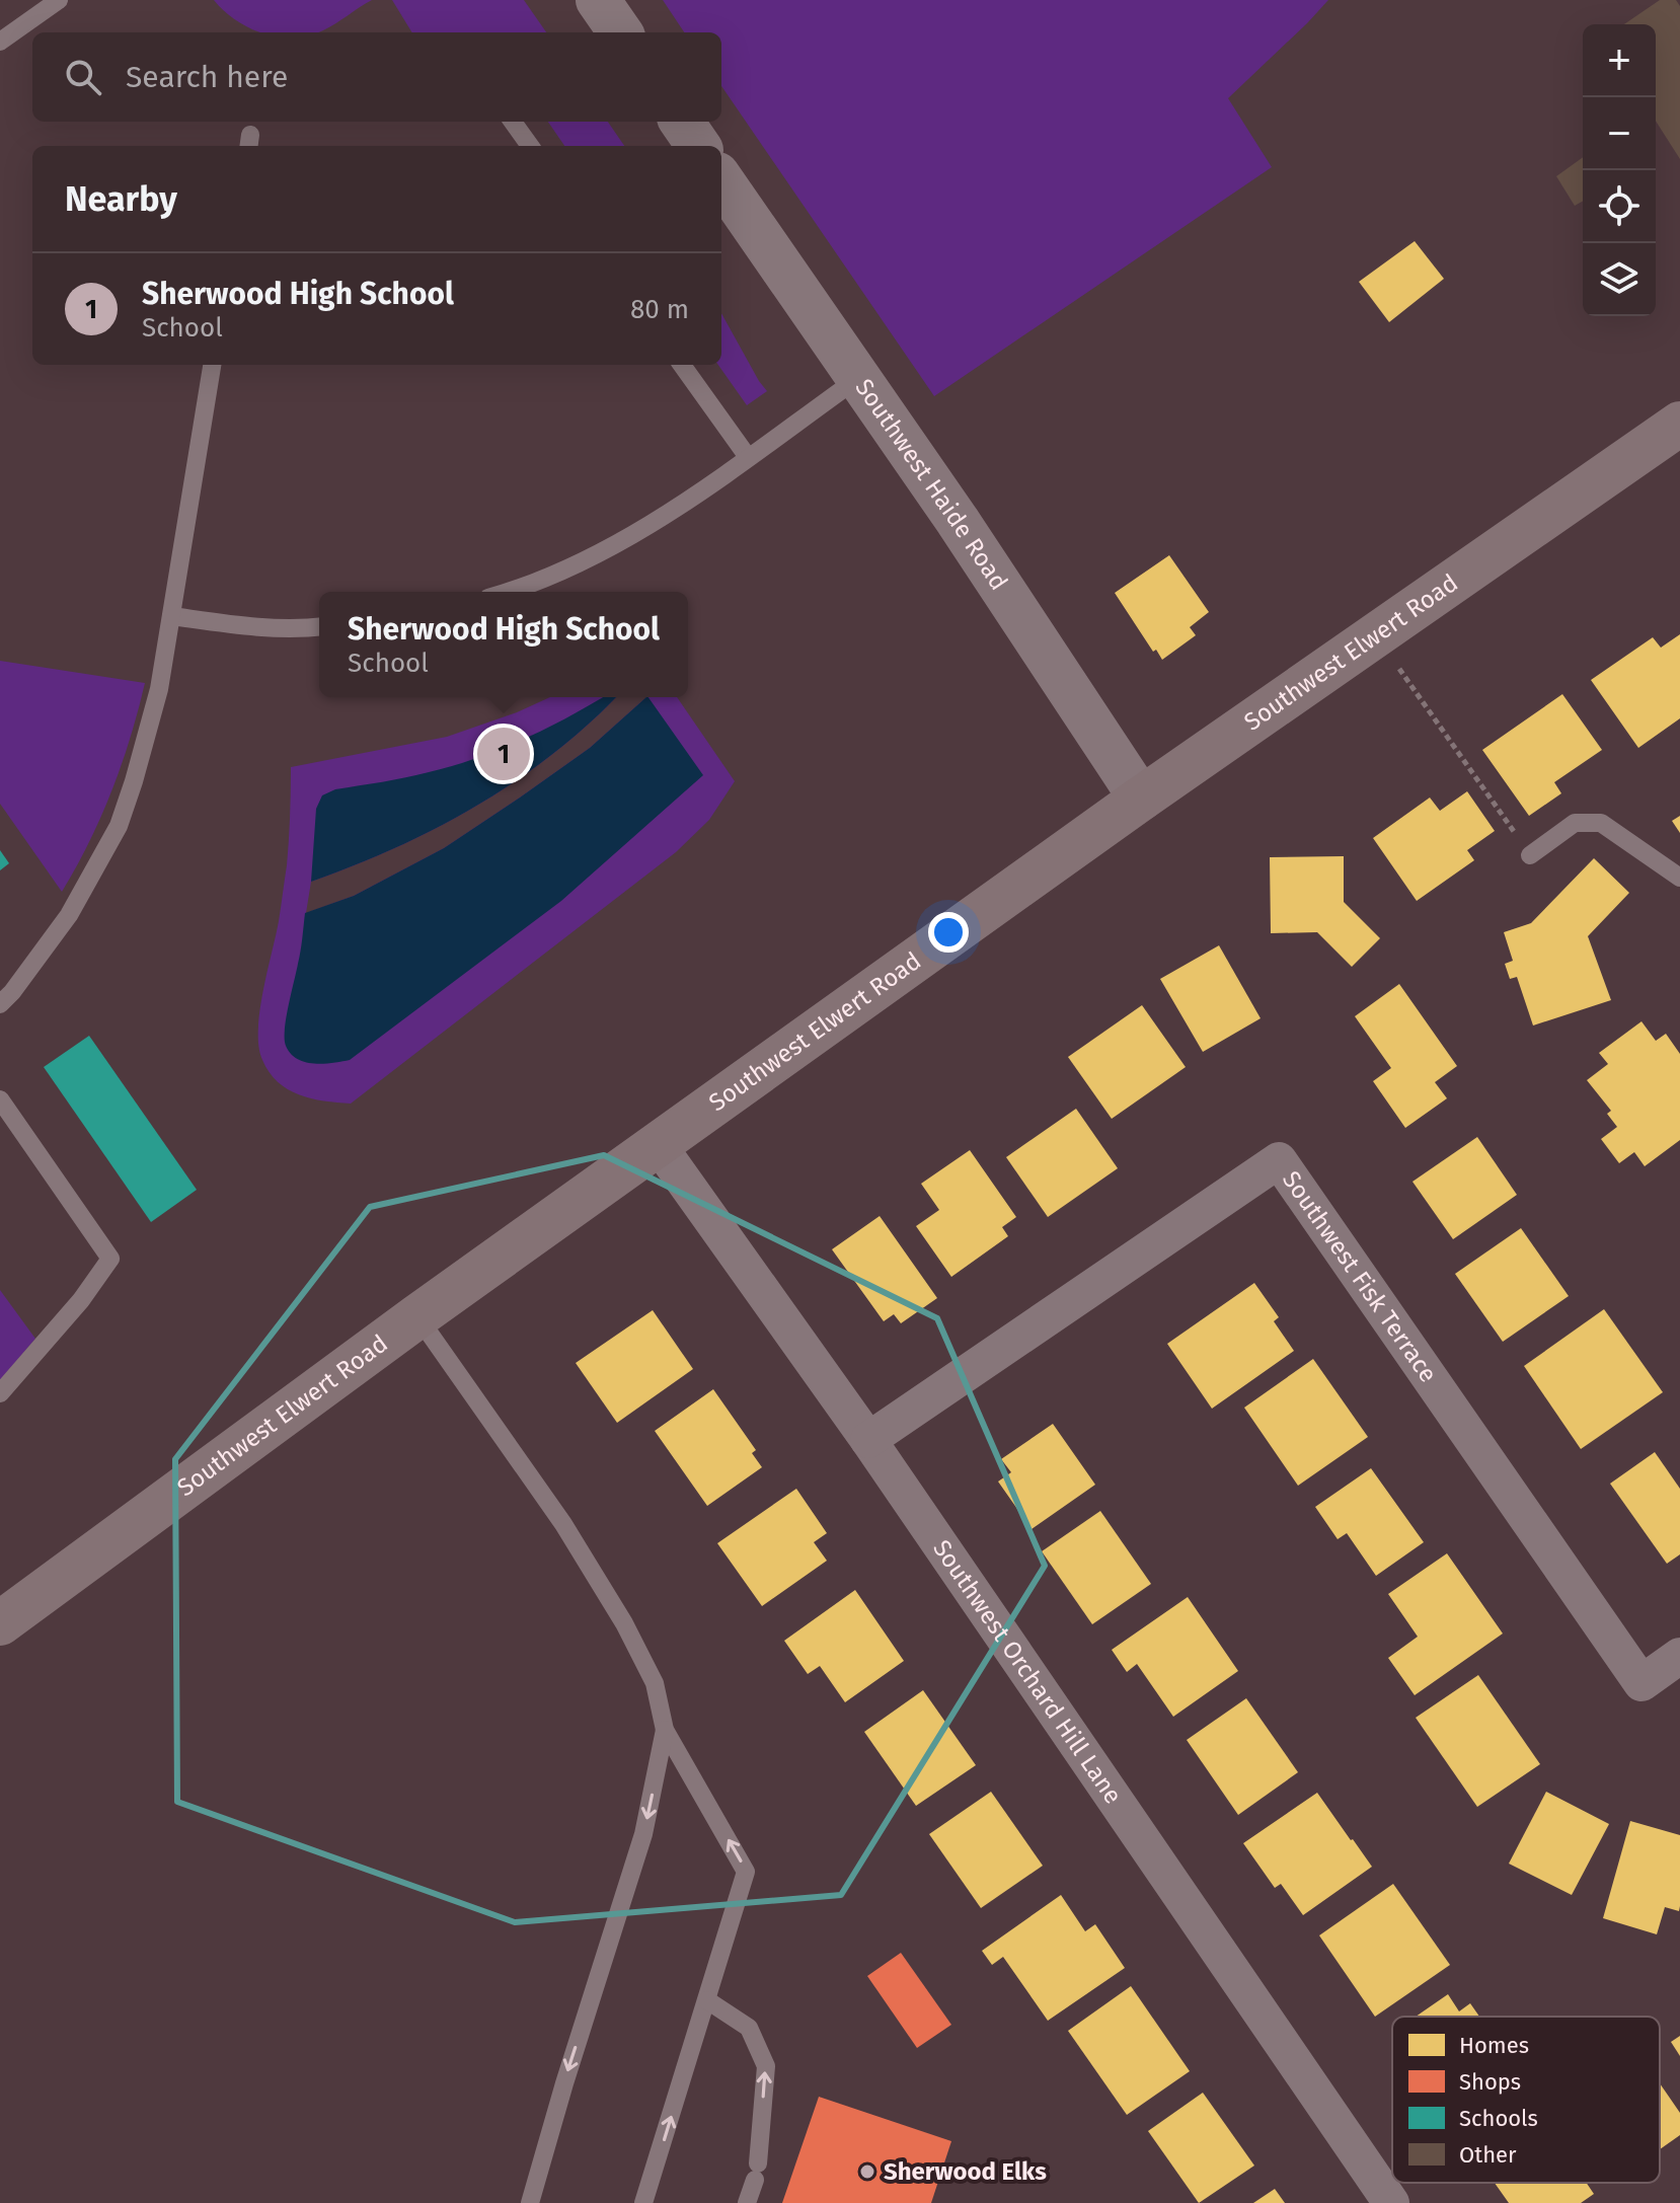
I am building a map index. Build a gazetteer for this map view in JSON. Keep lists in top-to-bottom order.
{
  "streets": {
    "main road": ["Southwest Elwert Road"],
    "street": ["Southwest Haide Road", "Southwest Fisk Terrace", "Southwest Orchard Hill Lane"]
  },
  "crossings": [
    ["Southwest Haide Road", "Southwest Elwert Road"],
    ["Southwest Elwert Road", "Southwest Orchard Hill Lane"],
    ["Southwest Fisk Terrace", "Southwest Orchard Hill Lane"]
  ],
  "places": ["Sherwood Elks"],
  "legend": [
    "Homes",
    "Shops",
    "Schools",
    "Other"
  ],
  "page": {
    "map_buttons": ["+", "−"],
    "search": "Search here",
    "heading": "Nearby",
    "list": [
      {
        "mark": "1",
        "name": "Sherwood High School",
        "note": "School",
        "value": "80 m"
      }
    ],
    "popup": ["Sherwood High School", "School"],
    "pins": "1"
  }
}
